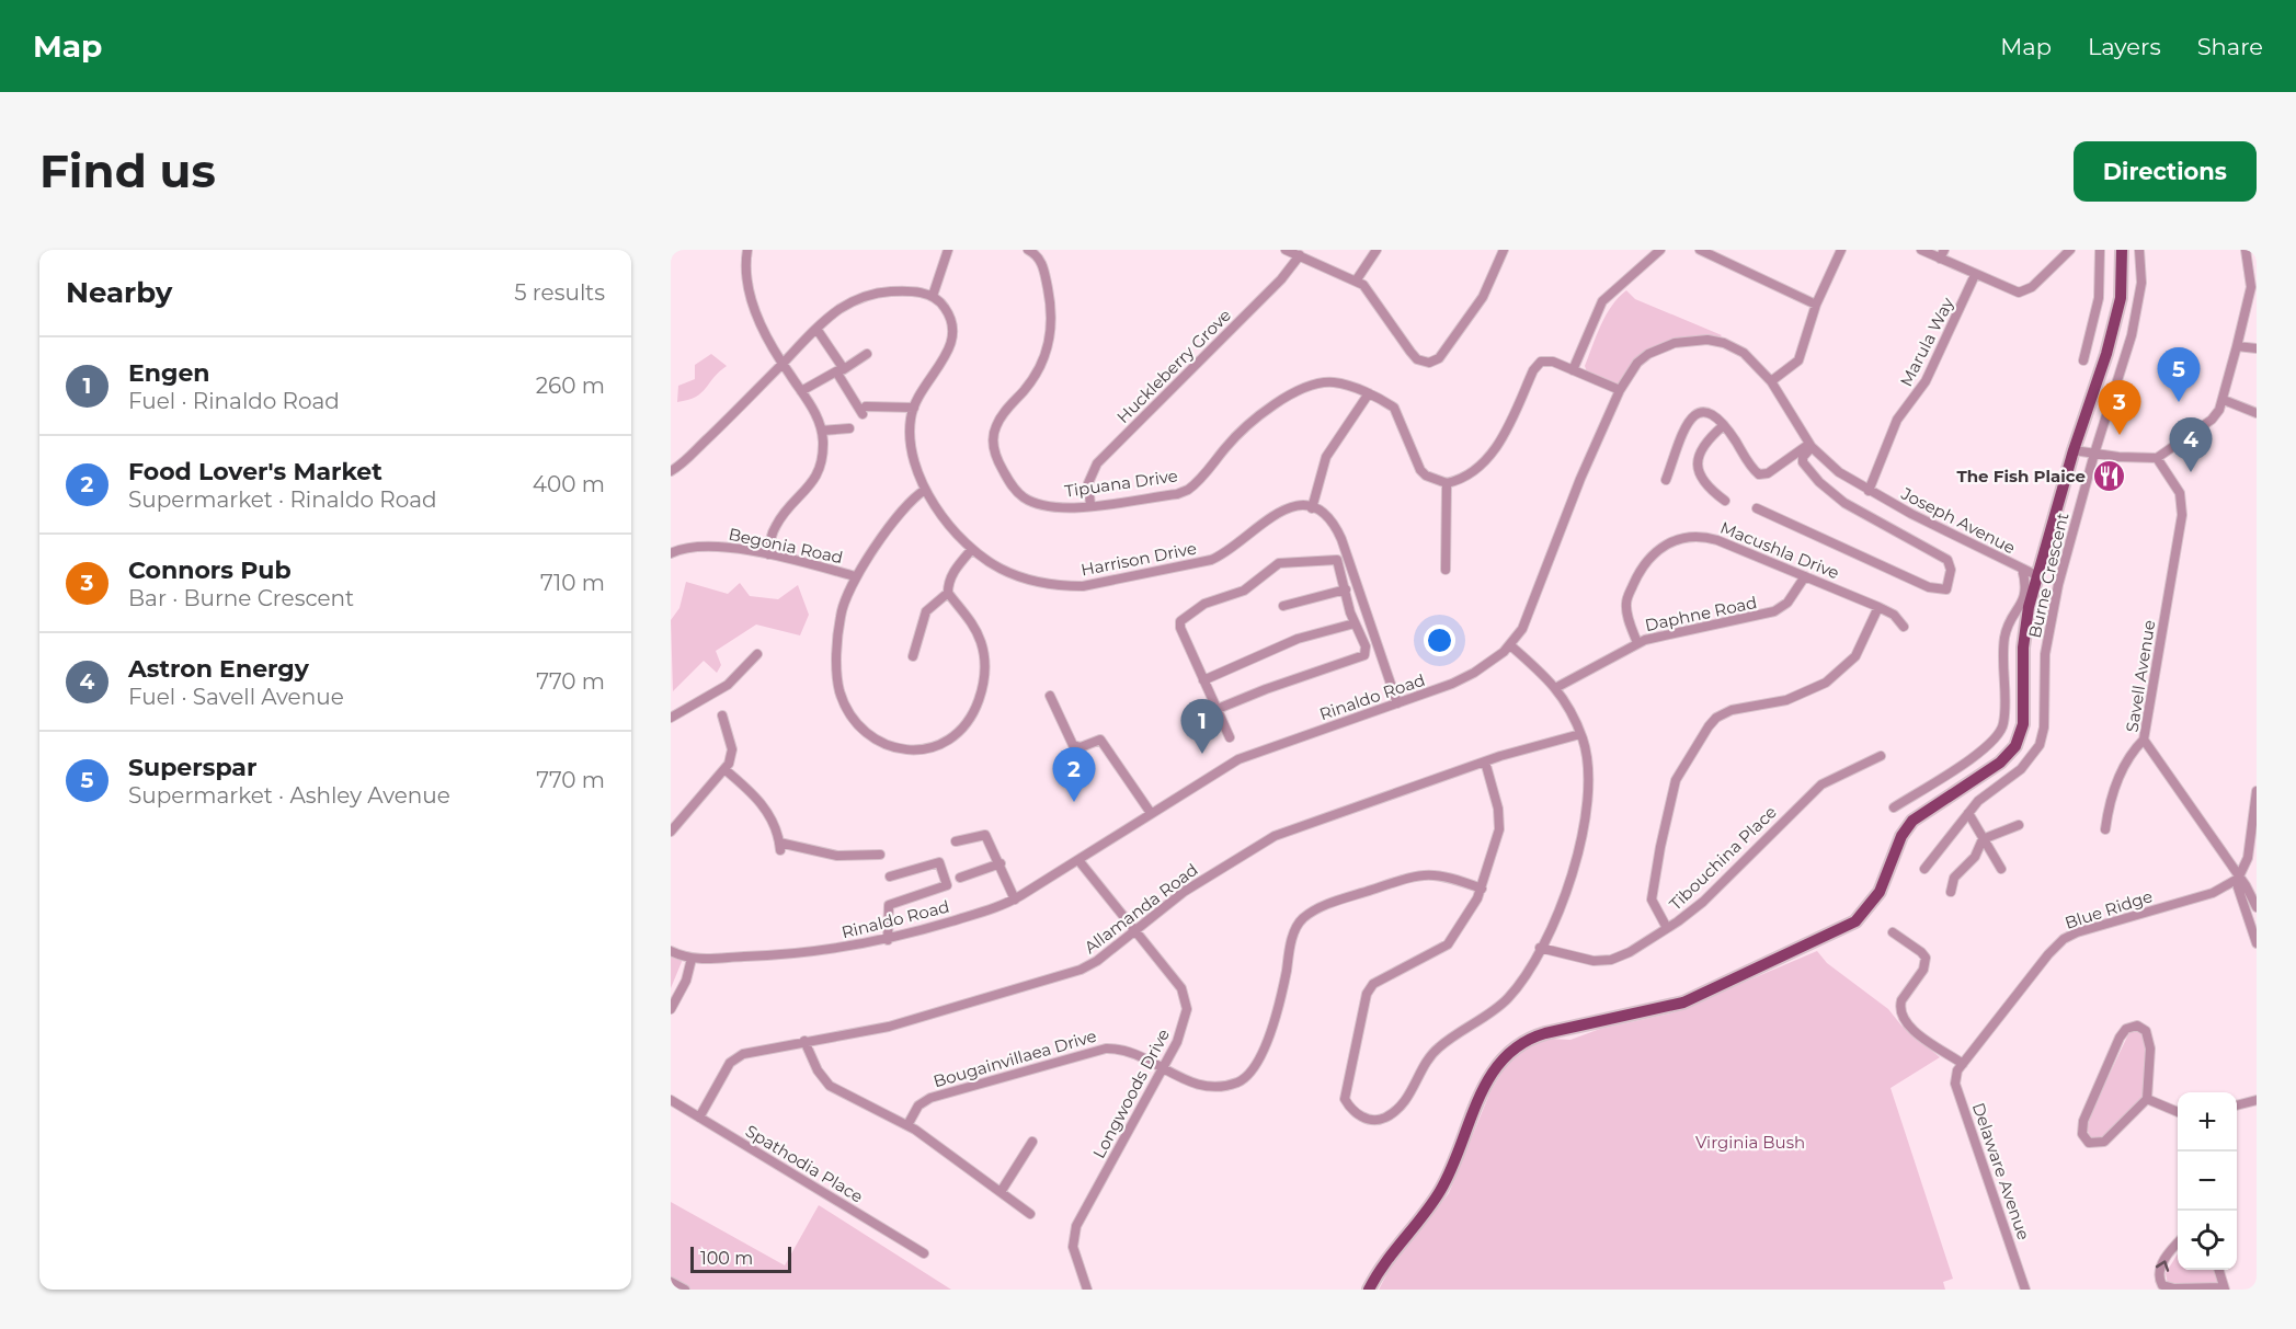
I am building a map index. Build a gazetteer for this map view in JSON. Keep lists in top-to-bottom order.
{
  "streets": {
    "street": [
      "Marula Way",
      "Huckleberry Grove",
      "Tipuana Drive",
      "Joseph Avenue",
      "Begonia Road",
      "Macushla Drive",
      "Harrison Drive",
      "Burne Crescent",
      "Daphne Road",
      "Savell Avenue",
      "Rinaldo Road",
      "Tibouchina Place",
      "Allamanda Road",
      "Blue Ridge",
      "Bougainvillaea Drive",
      "Longwoods Drive",
      "Spathodia Place",
      "Delaware Avenue"
    ]
  },
  "crossings": [
    ["Marula Way", "Joseph Avenue"],
    ["Marula Way", "Rinaldo Road"],
    ["Huckleberry Grove", "Tipuana Drive"],
    ["Joseph Avenue", "Rinaldo Road"],
    ["Macushla Drive", "Daphne Road"],
    ["Savell Avenue", "Blue Ridge"],
    ["Rinaldo Road", "Longwoods Drive"],
    ["Allamanda Road", "Longwoods Drive"],
    ["Allamanda Road", "Spathodia Place"],
    ["Blue Ridge", "Delaware Avenue"],
    ["Bougainvillaea Drive", "Longwoods Drive"]
  ],
  "parks": ["Virginia Bush"],
  "places": {
    "restaurant": ["The Fish Plaice"]
  },
  "scale_bar": "100 m",
  "page": {
    "header": "Map",
    "nav": ["Map", "Layers", "Share"],
    "buttons": "Directions",
    "title": "Find us",
    "heading": ["Nearby", "5 results"],
    "list": [
      {
        "mark": "1",
        "name": "Engen",
        "note": "Fuel · Rinaldo Road",
        "value": "260 m"
      },
      {
        "mark": "2",
        "name": "Food Lover's Market",
        "note": "Supermarket · Rinaldo Road",
        "value": "400 m"
      },
      {
        "mark": "3",
        "name": "Connors Pub",
        "note": "Bar · Burne Crescent",
        "value": "710 m"
      },
      {
        "mark": "4",
        "name": "Astron Energy",
        "note": "Fuel · Savell Avenue",
        "value": "770 m"
      },
      {
        "mark": "5",
        "name": "Superspar",
        "note": "Supermarket · Ashley Avenue",
        "value": "770 m"
      }
    ],
    "pins": [
      "5",
      "3",
      "4",
      "1",
      "2"
    ],
    "map_buttons": ["+", "−"],
    "scale": "100 m"
  }
}
